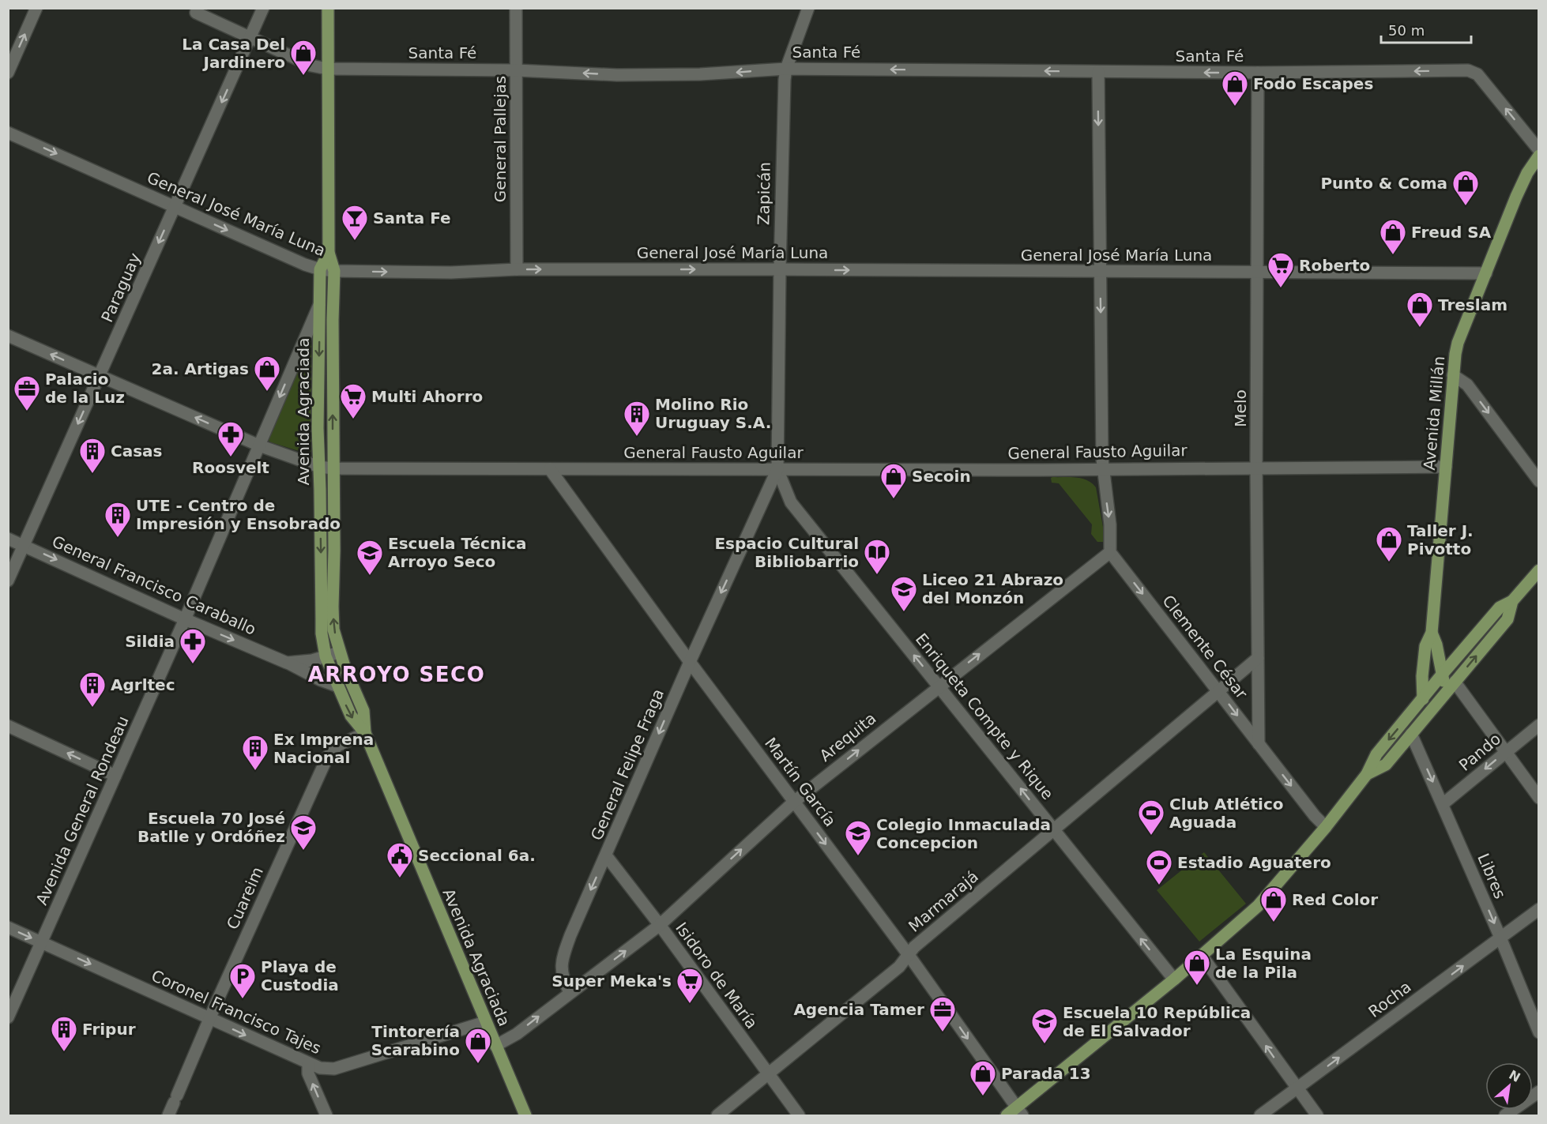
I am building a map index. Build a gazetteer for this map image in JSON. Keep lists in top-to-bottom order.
{
  "streets": {
    "main road": ["Avenida Agraciada", "Avenida Millán"],
    "street": [
      "Santa Fé",
      "General Pallejas",
      "Zapicán",
      "General José María Luna",
      "Paraguay",
      "Melo",
      "General Fausto Aguilar",
      "General Francisco Caraballo",
      "Clemente César",
      "Enriqueta Compte y Rique",
      "Arequita",
      "Pando",
      "General Felipe Fraga",
      "Martín García",
      "Avenida General Rondeau",
      "Libres",
      "Cuareim",
      "Marmarajá",
      "Isidoro de María",
      "Rocha",
      "Coronel Francisco Tajes"
    ]
  },
  "crossings": [
    ["Santa Fé", "General Pallejas"],
    ["Santa Fé", "Zapicán"],
    ["Santa Fé", "Paraguay"],
    ["Santa Fé", "Melo"],
    ["Santa Fé", "Avenida Agraciada"],
    ["General Pallejas", "General José María Luna"],
    ["Zapicán", "General José María Luna"],
    ["Zapicán", "General Fausto Aguilar"],
    ["Zapicán", "Enriqueta Compte y Rique"],
    ["Zapicán", "General Felipe Fraga"],
    ["General José María Luna", "Paraguay"],
    ["General José María Luna", "Melo"],
    ["General José María Luna", "Avenida Agraciada"],
    ["General José María Luna", "Avenida Millán"],
    ["Paraguay", "General Fausto Aguilar"],
    ["Paraguay", "General Francisco Caraballo"],
    ["Melo", "General Fausto Aguilar"],
    ["Melo", "Clemente César"],
    ["Melo", "Marmarajá"],
    ["Avenida Agraciada", "General Fausto Aguilar"],
    ["Avenida Agraciada", "General Francisco Caraballo"],
    ["Avenida Agraciada", "Avenida General Rondeau"],
    ["Avenida Agraciada", "Cuareim"],
    ["Avenida Agraciada", "Coronel Francisco Tajes"],
    ["Avenida Millán", "General Fausto Aguilar"],
    ["General Fausto Aguilar", "Enriqueta Compte y Rique"],
    ["General Fausto Aguilar", "General Felipe Fraga"],
    ["General Fausto Aguilar", "Martín García"],
    ["General Fausto Aguilar", "Avenida General Rondeau"],
    ["General Francisco Caraballo", "Avenida General Rondeau"],
    ["Clemente César", "Arequita"],
    ["Clemente César", "Marmarajá"],
    ["Enriqueta Compte y Rique", "Arequita"],
    ["Enriqueta Compte y Rique", "General Felipe Fraga"],
    ["Enriqueta Compte y Rique", "Marmarajá"],
    ["Arequita", "General Felipe Fraga"],
    ["Arequita", "Martín García"],
    ["Arequita", "Isidoro de María"],
    ["Pando", "Libres"],
    ["General Felipe Fraga", "Martín García"],
    ["General Felipe Fraga", "Isidoro de María"],
    ["Martín García", "Marmarajá"],
    ["Avenida General Rondeau", "Coronel Francisco Tajes"],
    ["Libres", "Rocha"],
    ["Cuareim", "Coronel Francisco Tajes"],
    ["Marmarajá", "Isidoro de María"]
  ],
  "one_way": [
    "Santa Fé",
    "General José María Luna",
    "Paraguay",
    "General Francisco Caraballo",
    "Clemente César",
    "Enriqueta Compte y Rique",
    "Arequita",
    "Pando",
    "General Felipe Fraga",
    "Martín García",
    "Rocha",
    "Coronel Francisco Tajes"
  ],
  "districts": ["ARROYO SECO"],
  "places": {
    "shop": [
      "La Casa Del Jardinero",
      "Fodo Escapes",
      "Punto & Coma",
      "Freud SA",
      "Treslam",
      "2a. Artigas",
      "Secoin",
      "Taller J. Pivotto",
      "Red Color",
      "La Esquina de la Pila",
      "Tintorería Scarabino",
      "Parada 13"
    ],
    "bar": ["Santa Fe"],
    "supermarket": ["Roberto", "Multi Ahorro", "Super Meka's"],
    "office": ["Palacio de la Luz", "Agencia Tamer"],
    "building": [
      "Molino Rio Uruguay S.A.",
      "Casas",
      "UTE - Centro de Impresión y Ensobrado",
      "Agrltec",
      "Ex Imprena Nacional",
      "Fripur"
    ],
    "pharmacy": ["Roosvelt", "Sildia"],
    "library": ["Espacio Cultural Bibliobarrio"],
    "school or university": [
      "Escuela Técnica Arroyo Seco",
      "Liceo 21 Abrazo del Monzón",
      "Escuela 70 José Batlle y Ordóñez",
      "Colegio Inmaculada Concepcion",
      "Escuela 10 República de El Salvador"
    ],
    "sports": ["Club Atlético Aguada", "Estadio Aguatero"],
    "public building": ["Seccional 6a."],
    "parking": ["Playa de Custodia"]
  },
  "scale_bar": "50 m",
  "north": "top right"
}
